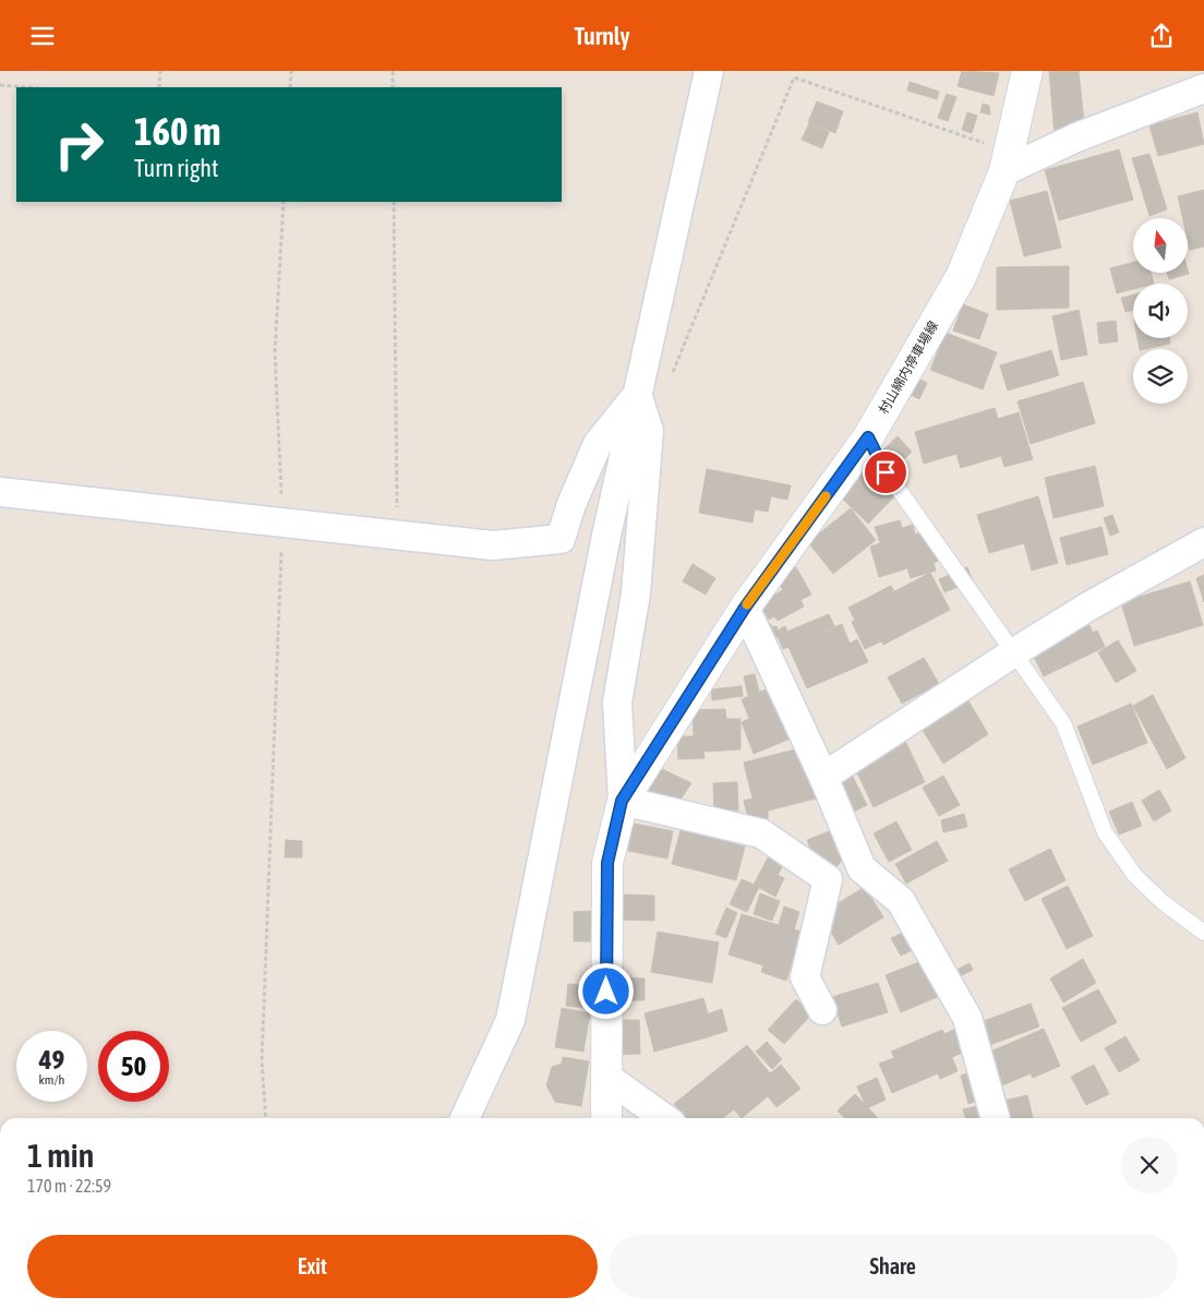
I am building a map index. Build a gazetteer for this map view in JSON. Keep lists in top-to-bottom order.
{
  "streets": {
    "main road": ["村山綿内停車場線"]
  },
  "north": "top",
  "page": {
    "header": "Turnly",
    "turn": ["160 m", "Turn right"],
    "speed": "49 km/h",
    "limit": "50",
    "heading": ["1 min", "170 m · 22:59"],
    "buttons": ["Exit", "Share"]
  }
}
